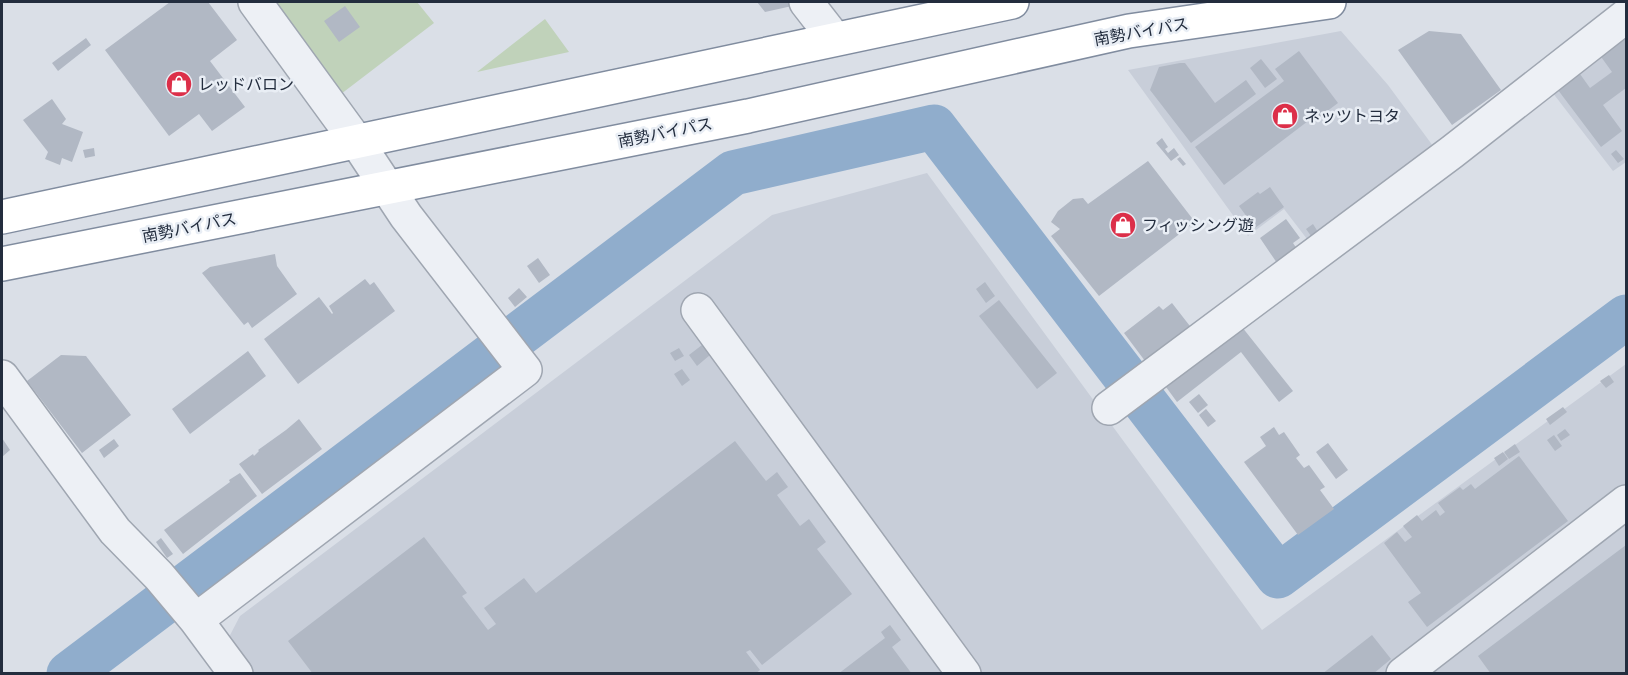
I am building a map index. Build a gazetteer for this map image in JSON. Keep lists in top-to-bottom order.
{
  "streets": {
    "highway": ["南勢バイパス"]
  },
  "places": {
    "shop": ["レッドバロン", "ネッツトヨタ", "フィッシング遊"]
  }
}
